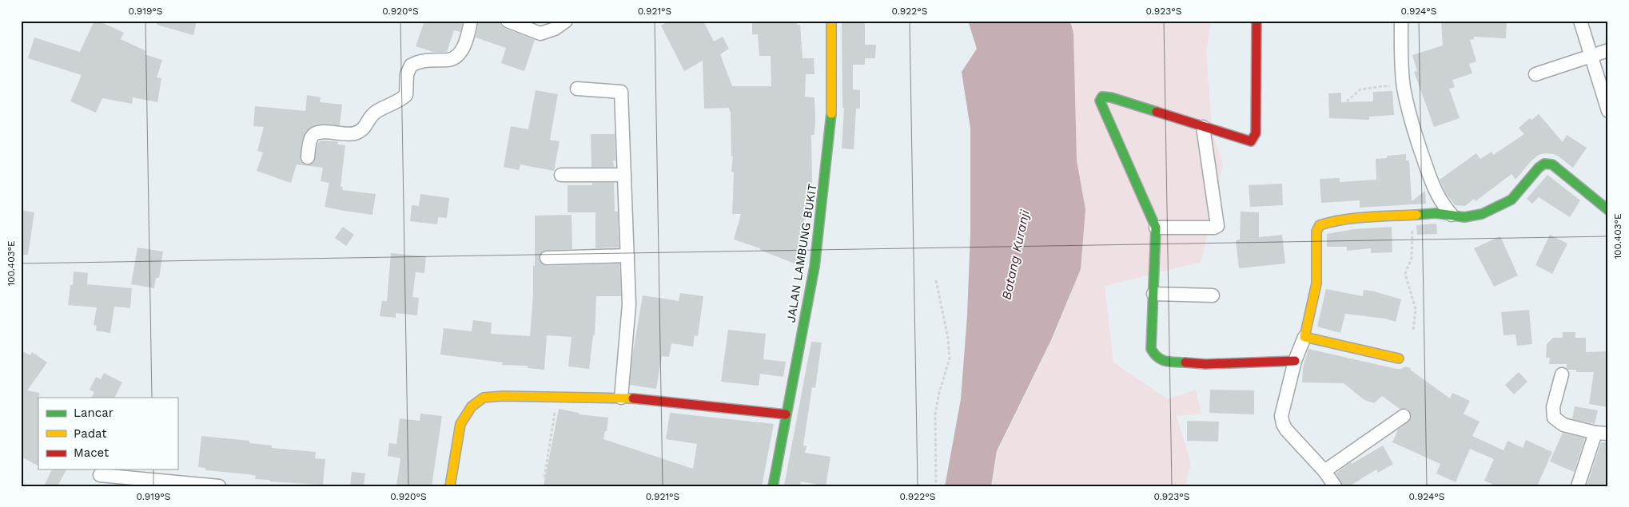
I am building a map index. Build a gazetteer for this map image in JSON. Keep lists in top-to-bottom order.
{
  "streets": {
    "street": ["JALAN LAMBUNG BUKIT"]
  },
  "water": ["Batang Kuranji"],
  "legend": ["Lancar", "Padat", "Macet"],
  "coordinates": [
    "0.919°S",
    "0.920°S",
    "0.921°S",
    "0.922°S",
    "0.923°S",
    "0.924°S",
    "100.403°E"
  ]
}
